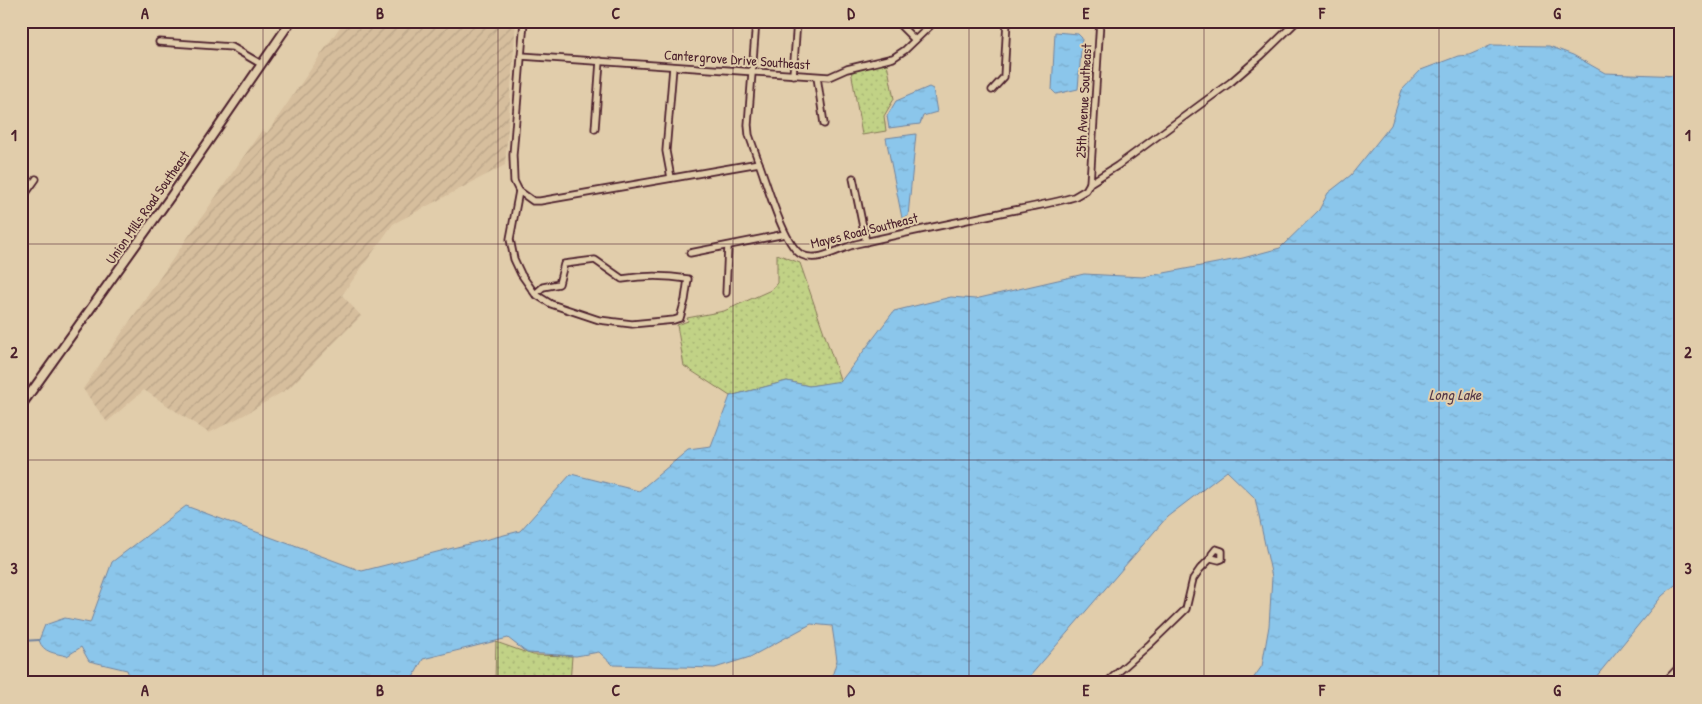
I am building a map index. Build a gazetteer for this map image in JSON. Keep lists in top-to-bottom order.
{
  "streets": {
    "street": [
      "Cantergrove Drive Southeast",
      "25th Avenue Southeast",
      "Union Mills Road Southeast",
      "Mayes Road Southeast"
    ]
  },
  "crossings": [
    ["Cantergrove Drive Southeast", "Mayes Road Southeast"],
    ["25th Avenue Southeast", "Mayes Road Southeast"]
  ],
  "water": ["Long Lake"],
  "grid": {
    "columns": [
      "A",
      "B",
      "C",
      "D",
      "E",
      "F",
      "G"
    ],
    "rows": ["1", "2", "3"]
  }
}
